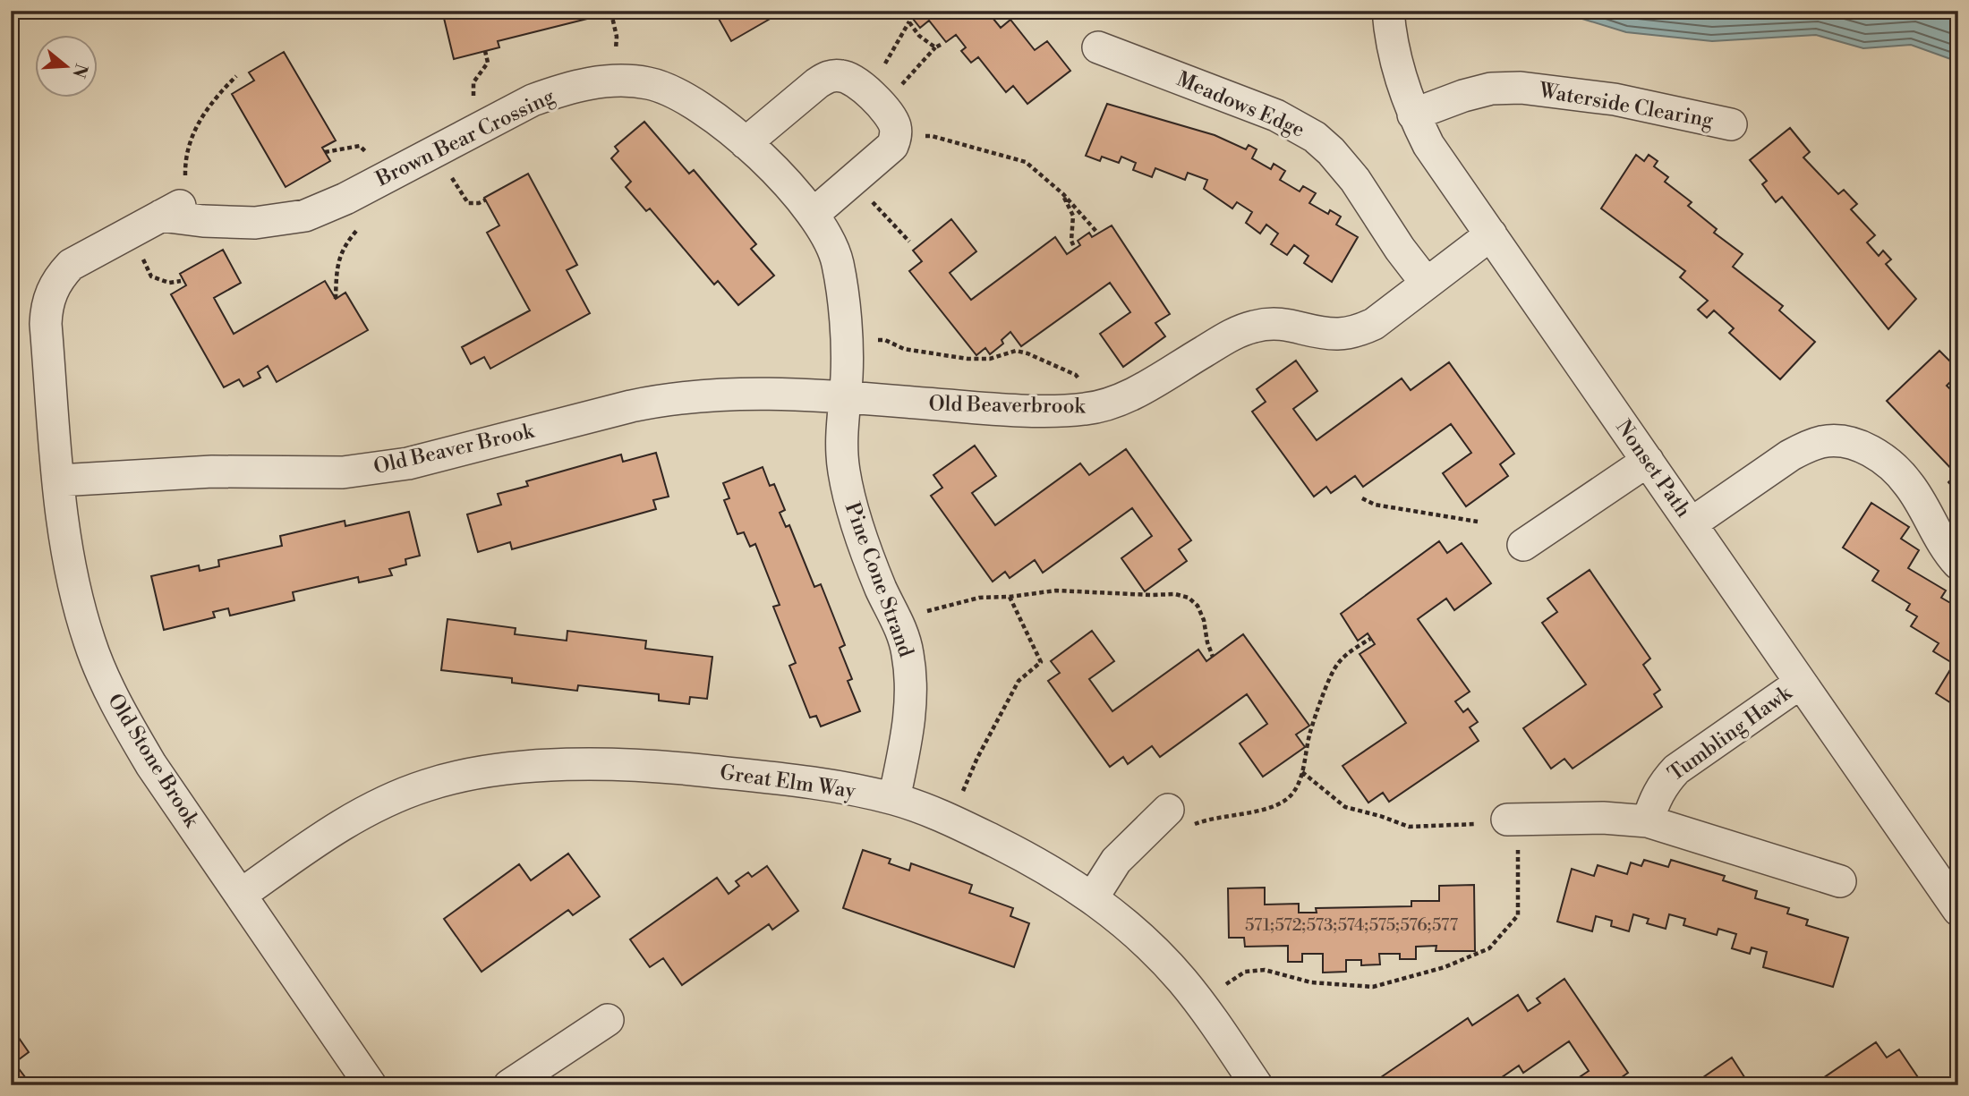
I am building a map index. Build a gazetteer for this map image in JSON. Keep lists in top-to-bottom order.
{
  "streets": {
    "street": [
      "Meadows Edge",
      "Waterside Clearing",
      "Brown Bear Crossing",
      "Old Beaverbrook",
      "Old Beaver Brook",
      "Nonset Path",
      "Pine Cone Strand",
      "Tumbling Hawk",
      "Old Stone Brook",
      "Great Elm Way"
    ]
  },
  "crossings": [
    ["Meadows Edge", "Old Beaverbrook"],
    ["Waterside Clearing", "Nonset Path"],
    ["Brown Bear Crossing", "Old Beaverbrook"],
    ["Brown Bear Crossing", "Old Beaver Brook"],
    ["Brown Bear Crossing", "Pine Cone Strand"],
    ["Brown Bear Crossing", "Old Stone Brook"],
    ["Old Beaverbrook", "Old Beaver Brook"],
    ["Old Beaverbrook", "Nonset Path"],
    ["Old Beaverbrook", "Pine Cone Strand"],
    ["Old Beaver Brook", "Pine Cone Strand"],
    ["Old Beaver Brook", "Old Stone Brook"],
    ["Nonset Path", "Tumbling Hawk"],
    ["Pine Cone Strand", "Great Elm Way"],
    ["Old Stone Brook", "Great Elm Way"]
  ],
  "house_numbers": ["571;572;573;574;575;576;577"],
  "north": "right"
}
